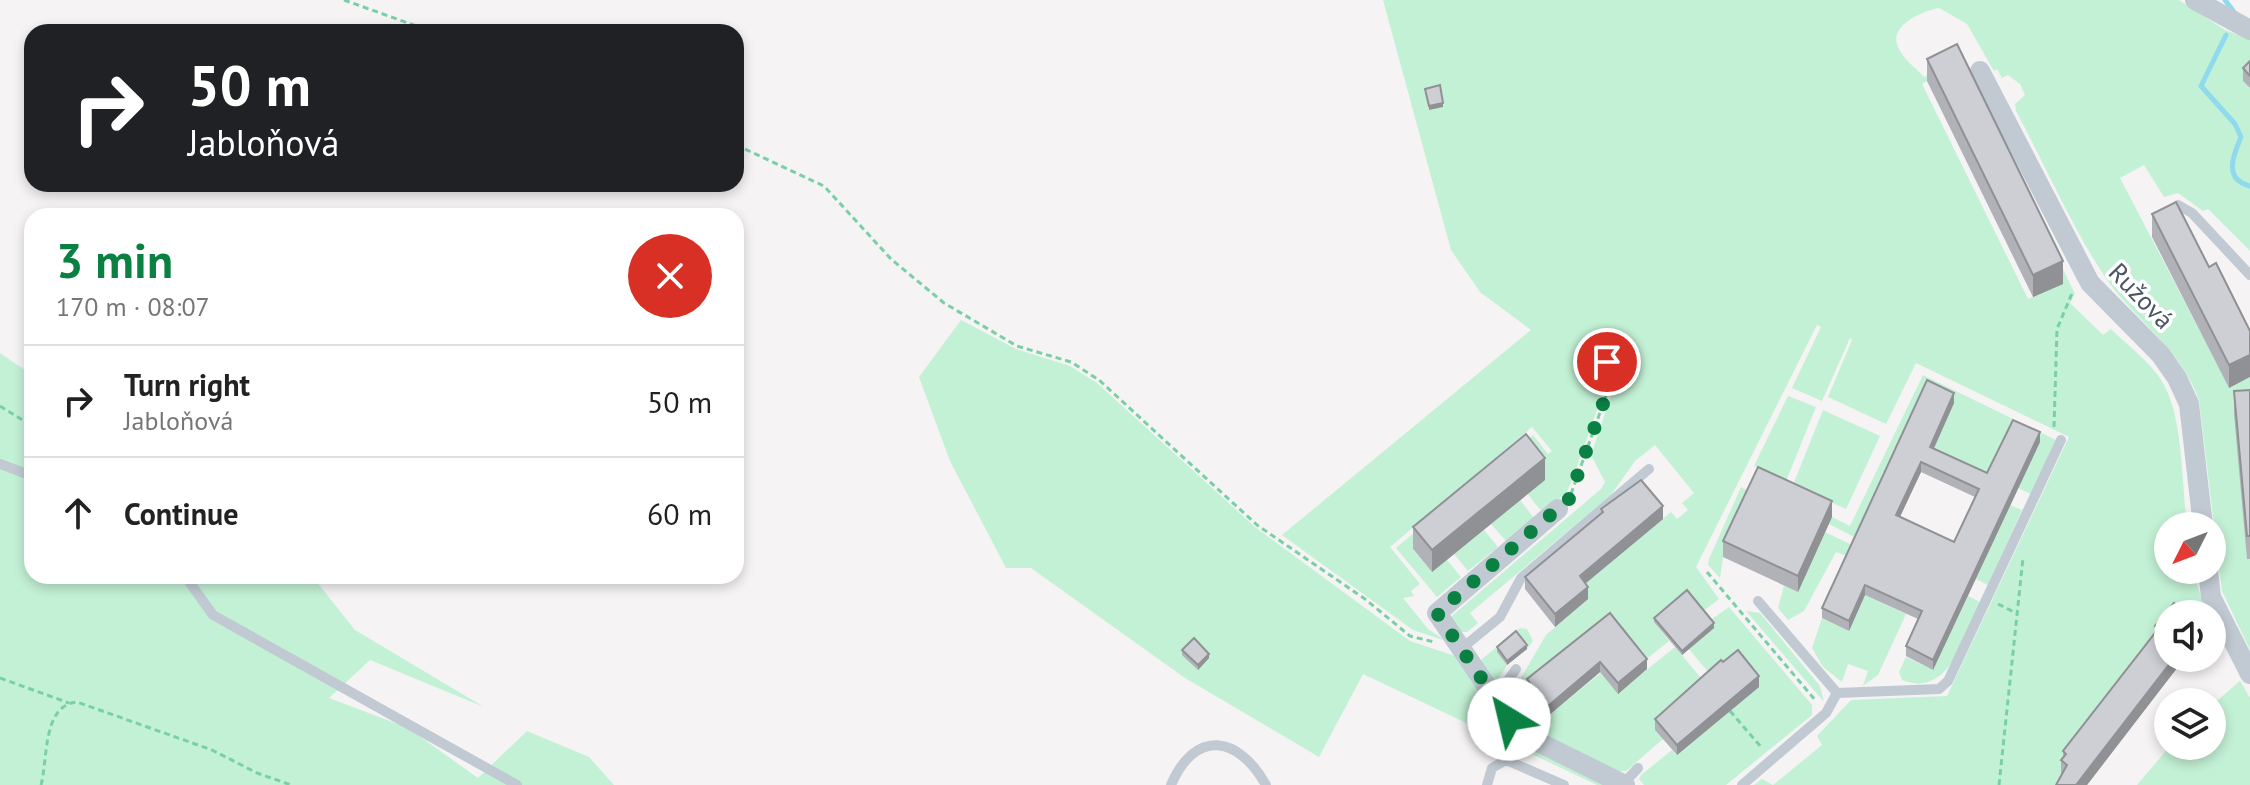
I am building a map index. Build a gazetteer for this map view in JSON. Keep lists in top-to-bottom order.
{
  "streets": {
    "street": ["Ružová"]
  },
  "north": "bottom left",
  "page": {
    "turn": ["50 m", "Jabloňová"],
    "heading": ["3 min", "170 m · 08:07"],
    "list": [
      {
        "name": "Turn right",
        "note": "Jabloňová",
        "value": "50 m"
      },
      {
        "name": "Continue",
        "value": "60 m"
      }
    ]
  }
}
